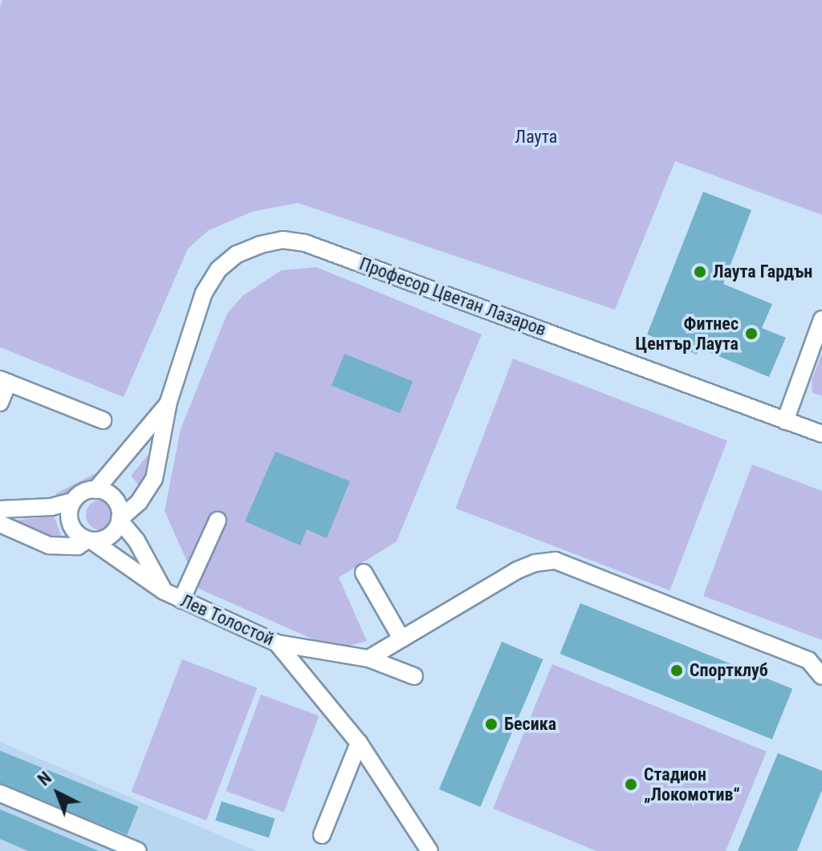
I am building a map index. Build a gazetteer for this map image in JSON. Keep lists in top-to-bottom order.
{
  "streets": {
    "street": ["Професор Цветан Лазаров", "Лев Толостой"]
  },
  "crossings": [
    ["Професор Цветан Лазаров", "Лев Толостой"]
  ],
  "parks": ["Лаута"],
  "places": [
    "Лаута Гардън",
    "Фитнес Център Лаута",
    "Спортклуб",
    "Бесика",
    "Стадион „Локомотив“"
  ],
  "north": "top left"
}
